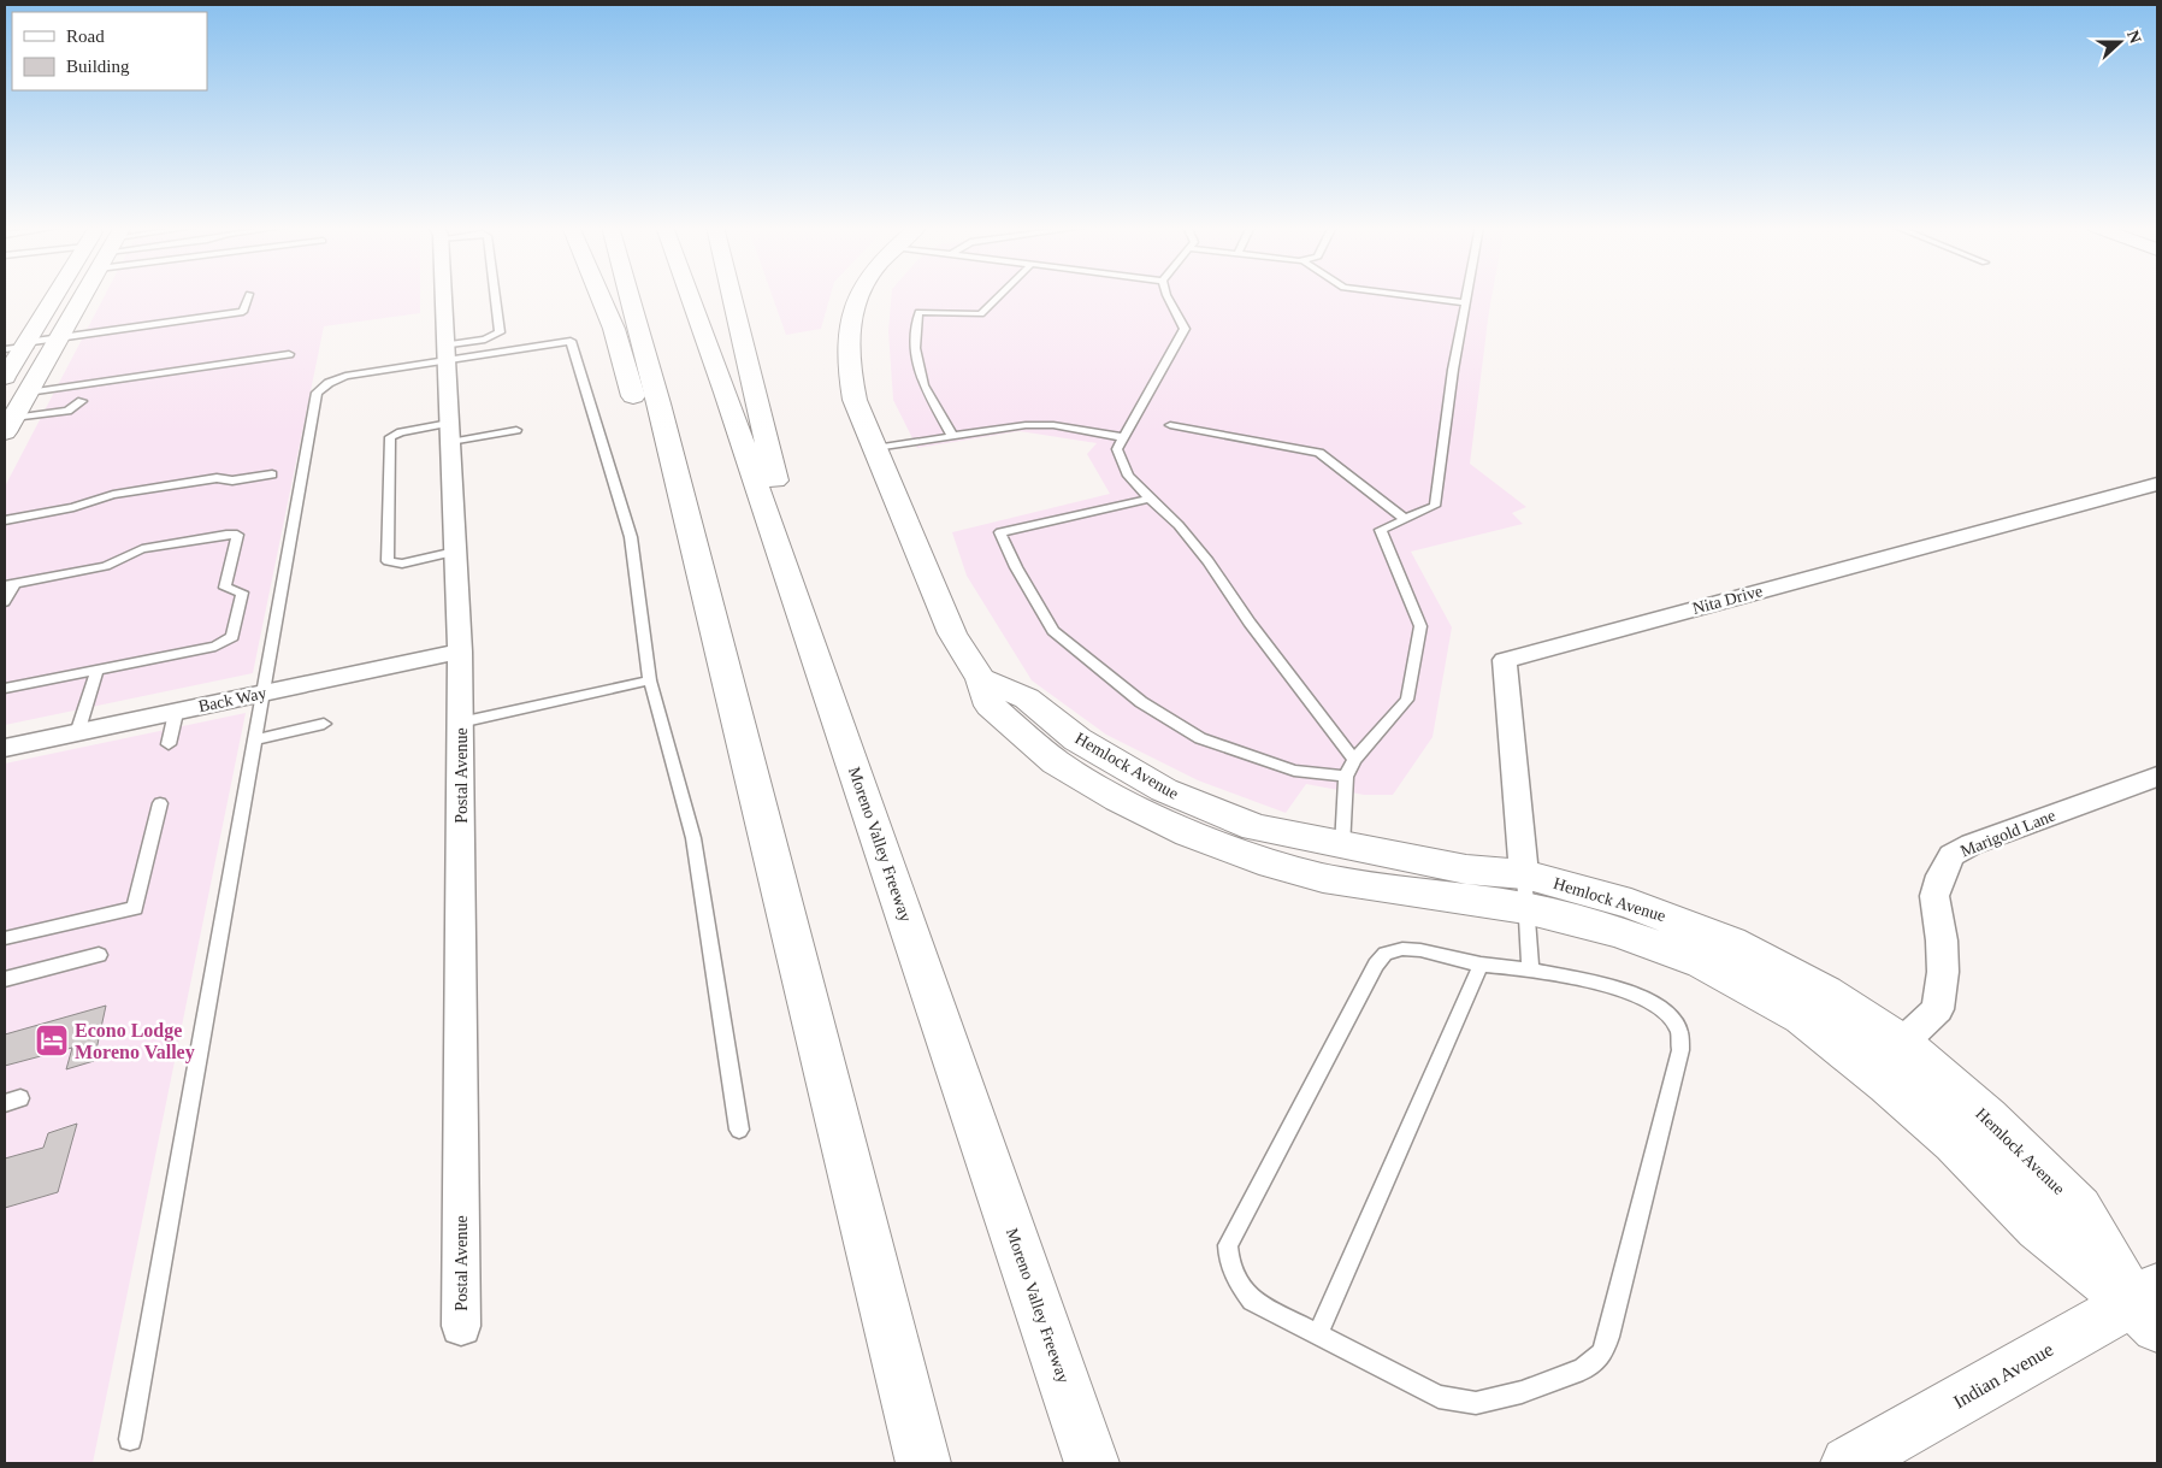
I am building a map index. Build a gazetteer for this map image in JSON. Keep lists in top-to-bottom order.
{
  "streets": {
    "main road": ["Hemlock Avenue", "Moreno Valley Freeway", "Indian Avenue"],
    "street": [
      "Nita Drive",
      "Back Way",
      "Postal Avenue",
      "Marigold Lane"
    ]
  },
  "crossings": [
    ["Nita Drive", "Hemlock Avenue"],
    ["Back Way", "Postal Avenue"],
    ["Hemlock Avenue", "Marigold Lane"],
    ["Hemlock Avenue", "Indian Avenue"]
  ],
  "places": {
    "hotel": ["Econo Lodge Moreno Valley"]
  },
  "legend": ["Road", "Building"],
  "north": "right"
}
